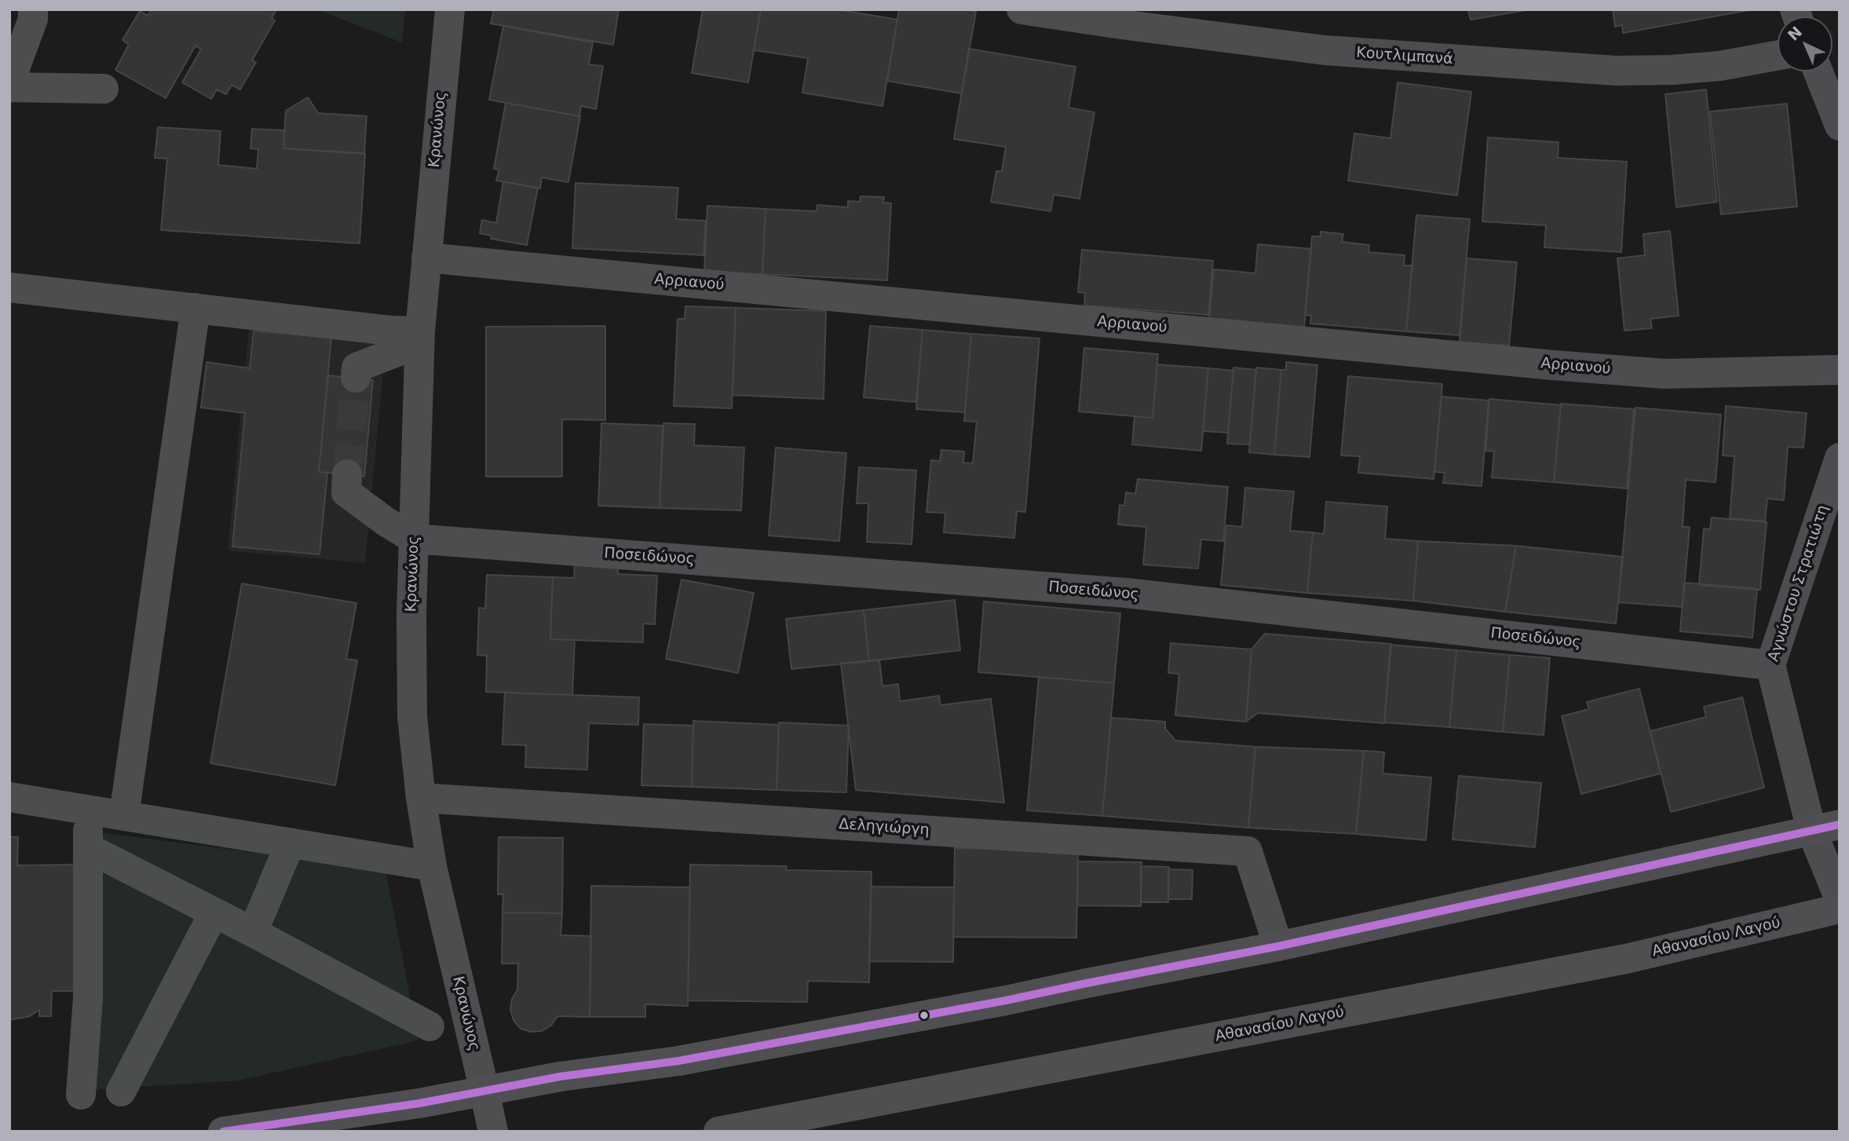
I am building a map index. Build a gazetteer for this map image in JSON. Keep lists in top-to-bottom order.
{
  "streets": {
    "main road": ["Κρανώνος", "Αθανασίου Λαγού"],
    "street": [
      "Κουτλιμπανά",
      "Αρριανού",
      "Ποσειδώνος",
      "Αγνώστου Στρατιώτη",
      "Δεληγιώργη"
    ]
  },
  "crossings": [
    ["Κρανώνος", "Αρριανού"],
    ["Κρανώνος", "Ποσειδώνος"],
    ["Κρανώνος", "Δεληγιώργη"],
    ["Ποσειδώνος", "Αγνώστου Στρατιώτη"]
  ],
  "north": "top left"
}
